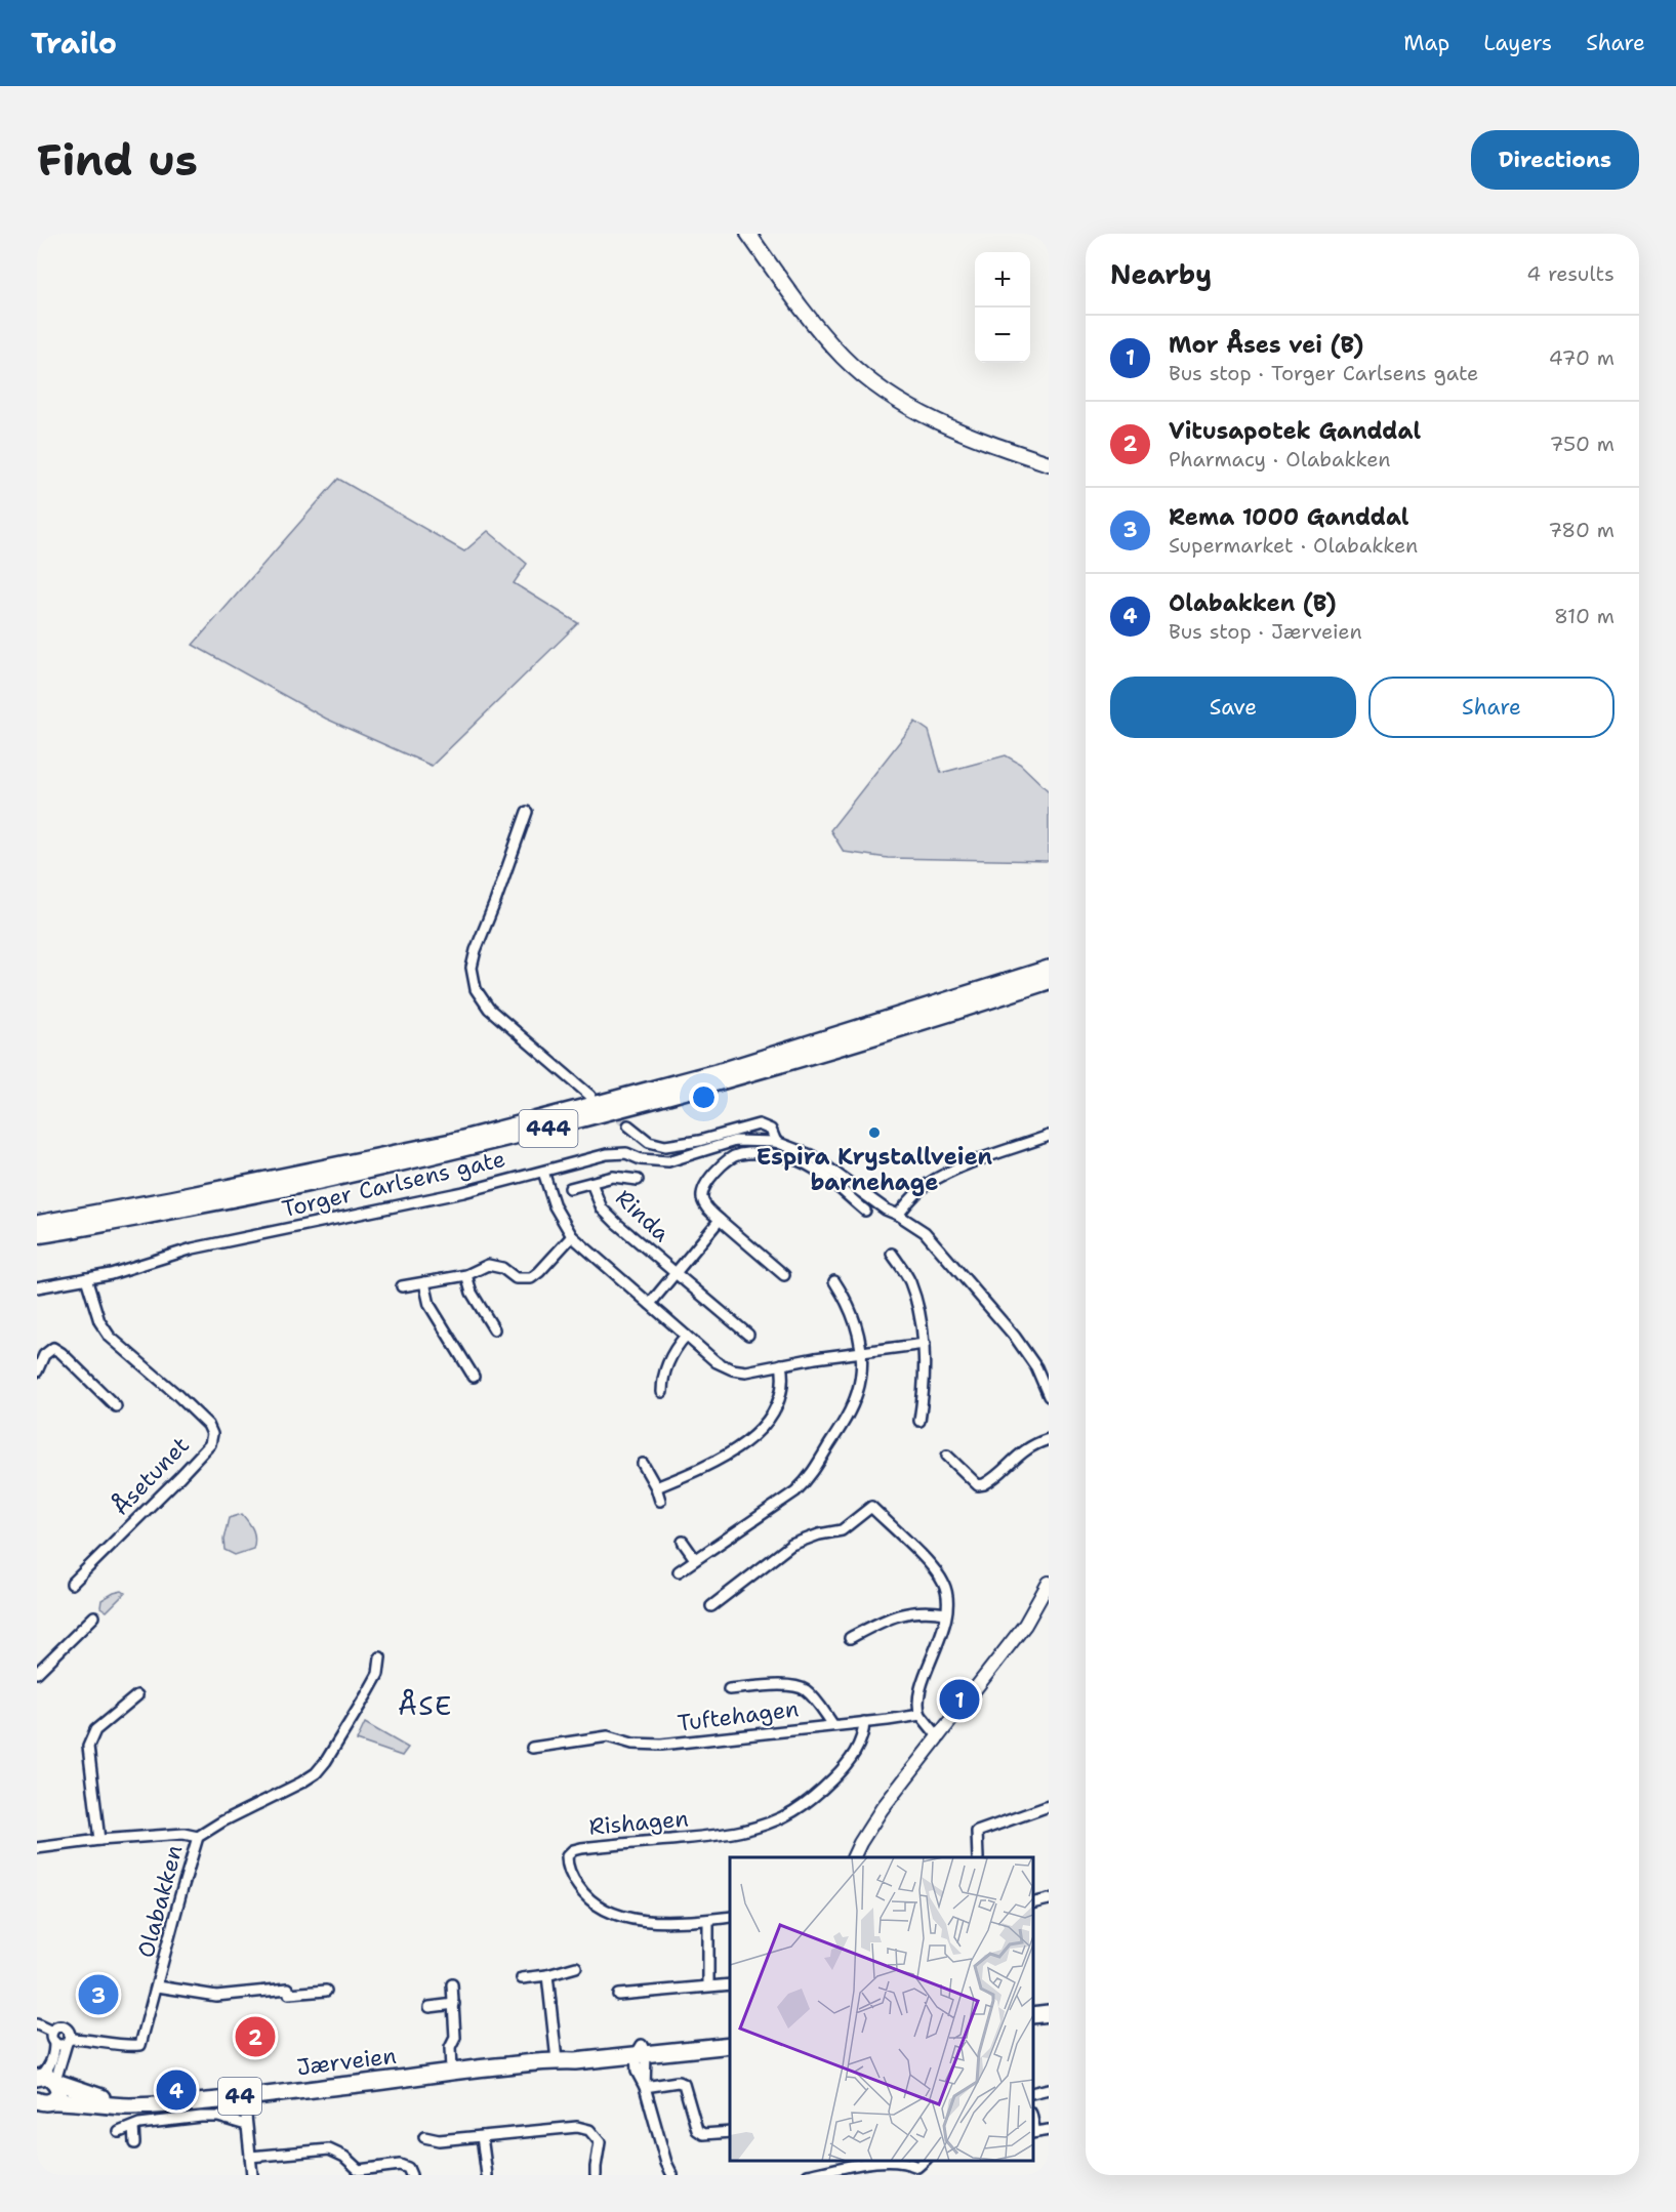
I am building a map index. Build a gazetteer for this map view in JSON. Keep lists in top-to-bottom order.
{
  "streets": {
    "main road": ["444", "Jærveien", "44"],
    "street": [
      "Torger Carlsens gate",
      "Rinda",
      "Åsetunet",
      "Tuftehagen",
      "Rishagen",
      "Olabakken"
    ]
  },
  "crossings": [
    ["Torger Carlsens gate", "Åsetunet"],
    ["Tuftehagen", "Rishagen"]
  ],
  "districts": ["ÅSE"],
  "places": ["Espira Krystallveien barnehage"],
  "page": {
    "header": "Trailo",
    "nav": ["Map", "Layers", "Share"],
    "buttons": [
      "Directions",
      ["Save", "Share"]
    ],
    "title": "Find us",
    "heading": ["Nearby", "4 results"],
    "map_buttons": ["+", "−"],
    "list": [
      {
        "mark": "1",
        "name": "Mor Åses vei (B)",
        "note": "Bus stop · Torger Carlsens gate",
        "value": "470 m"
      },
      {
        "mark": "2",
        "name": "Vitusapotek Ganddal",
        "note": "Pharmacy · Olabakken",
        "value": "750 m"
      },
      {
        "mark": "3",
        "name": "Rema 1000 Ganddal",
        "note": "Supermarket · Olabakken",
        "value": "780 m"
      },
      {
        "mark": "4",
        "name": "Olabakken (B)",
        "note": "Bus stop · Jærveien",
        "value": "810 m"
      }
    ],
    "pins": [
      "1",
      "3",
      "2",
      "4"
    ]
  }
}
